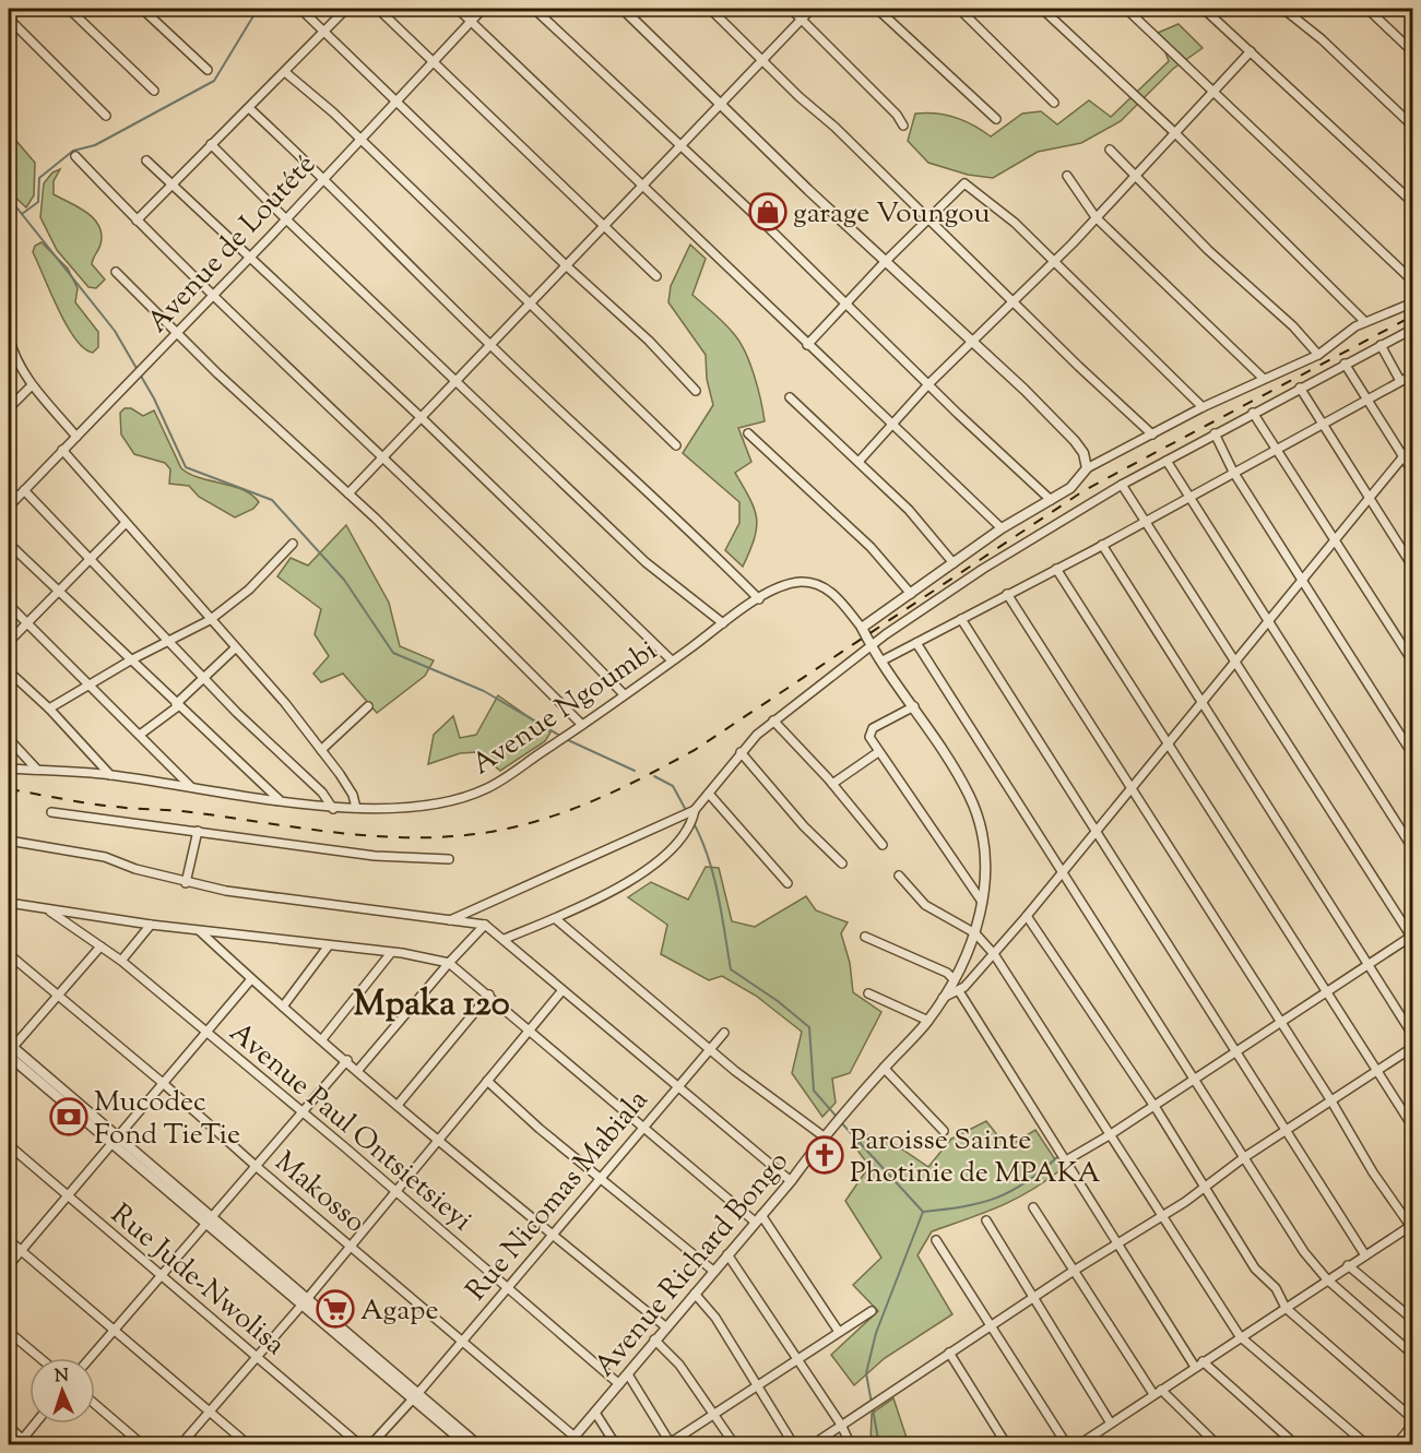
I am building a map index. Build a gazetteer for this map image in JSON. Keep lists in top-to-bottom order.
{
  "streets": {
    "street": [
      "Avenue de Loutété",
      "Avenue Ngoumbi",
      "Avenue Paul Ontsietsieyi",
      "Makosso",
      "Rue Nicomas Mabiala",
      "Avenue Richard Bongo",
      "Rue Jude-Nwolisa"
    ]
  },
  "crossings": [
    ["Avenue Ngoumbi", "Avenue Richard Bongo"],
    ["Avenue Paul Ontsietsieyi", "Rue Nicomas Mabiala"],
    ["Avenue Paul Ontsietsieyi", "Avenue Richard Bongo"],
    ["Makosso", "Rue Nicomas Mabiala"],
    ["Makosso", "Avenue Richard Bongo"]
  ],
  "districts": ["Mpaka 120"],
  "places": {
    "shop": ["garage Voungou"],
    "bank": ["Mucodec Fond TieTie"],
    "church": ["Paroisse Sainte Photinie de MPAKA"],
    "supermarket": ["Agape"]
  },
  "north": "top"
}
